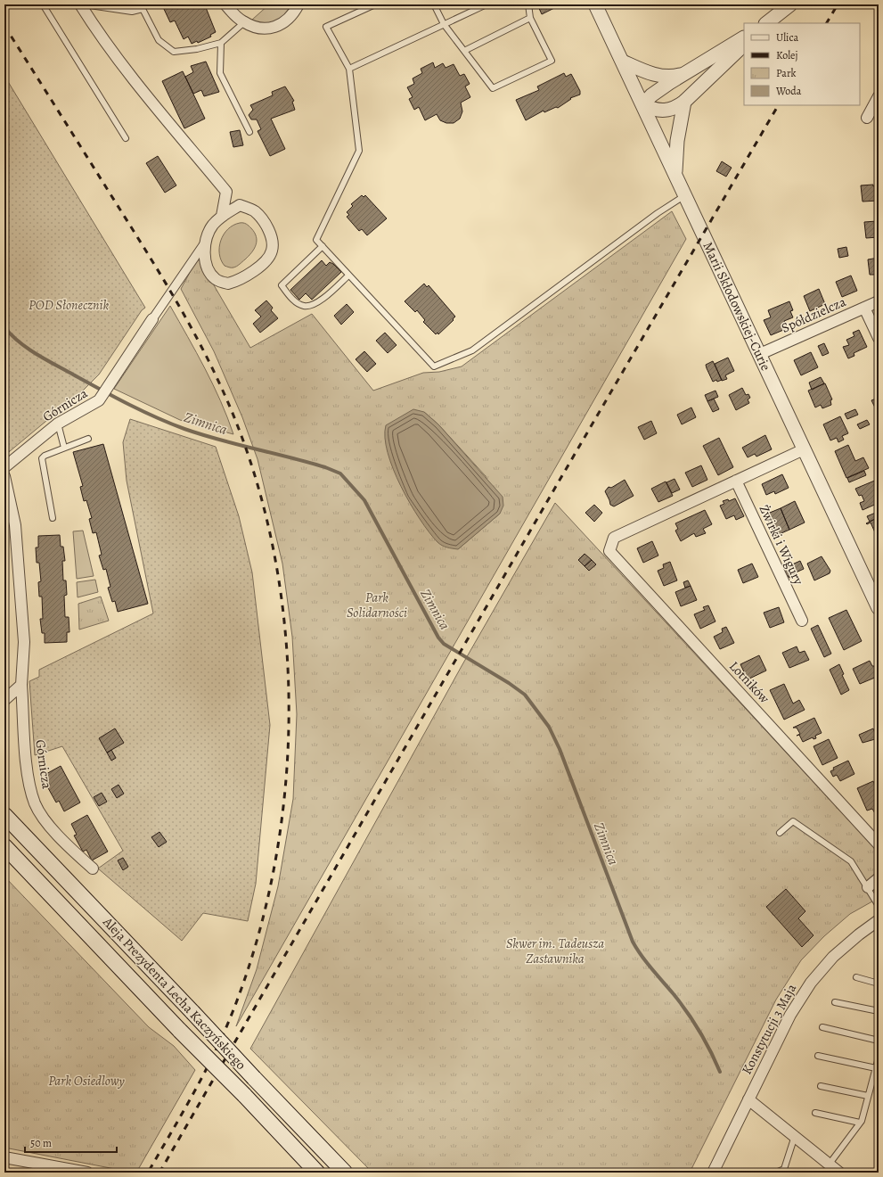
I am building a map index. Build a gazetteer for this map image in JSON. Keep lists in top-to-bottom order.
{
  "streets": {
    "main road": ["Aleja Prezydenta Lecha Kaczyńskiego"],
    "street": [
      "Marii Skłodowskiej-Curie",
      "Spółdzielcza",
      "Górnicza",
      "Żwirki i Wigury",
      "Lotników",
      "Konstytucji 3 Maja"
    ]
  },
  "crossings": [
    ["Marii Skłodowskiej-Curie", "Spółdzielcza"],
    ["Żwirki i Wigury", "Lotników"]
  ],
  "water": ["Zimnica"],
  "parks": [
    "POD Słonecznik",
    "Park Solidarności",
    "Skwer im. Tadeusza Zastawnika",
    "Park Osiedlowy"
  ],
  "legend": [
    "Ulica",
    "Kolej",
    "Park",
    "Woda"
  ],
  "scale_bar": "50 m"
}
